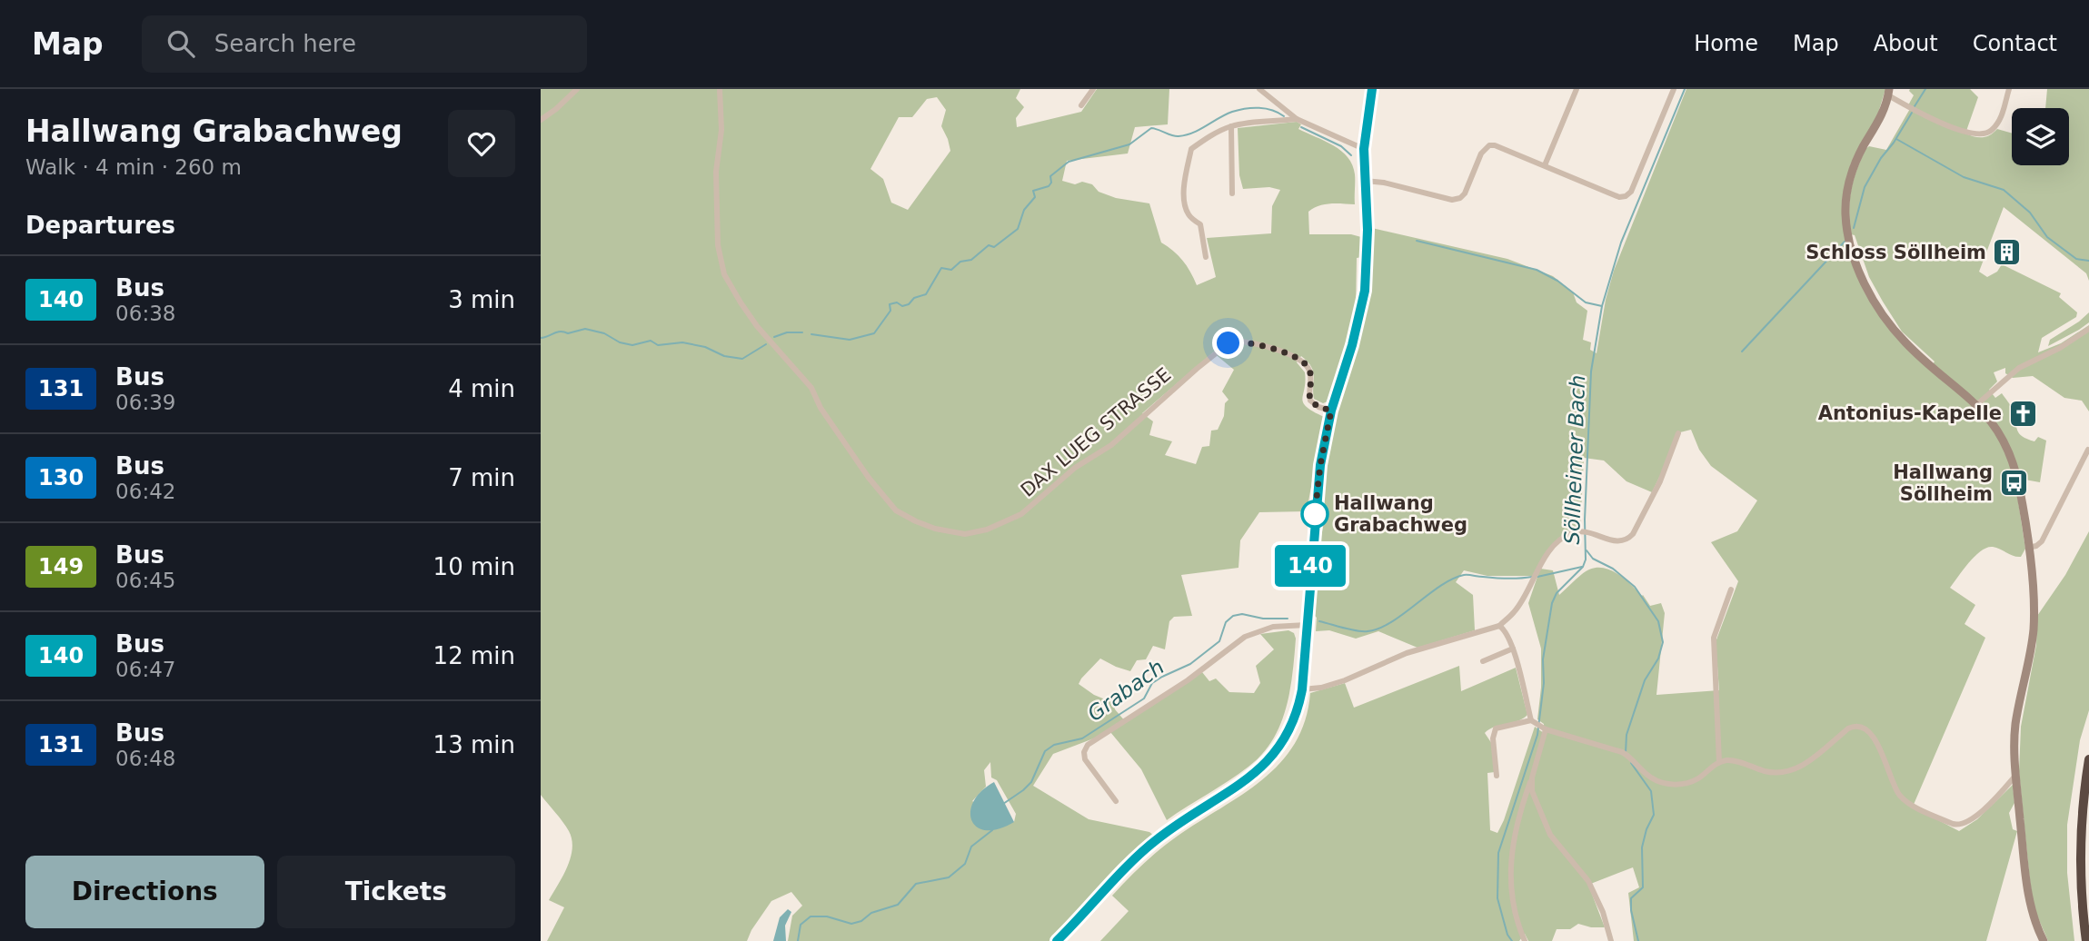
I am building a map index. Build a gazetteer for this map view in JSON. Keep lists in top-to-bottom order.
{
  "streets": {
    "street": ["DAX LUEG STRASSE"]
  },
  "water": ["Söllheimer Bach", "Grabach"],
  "places": {
    "building": ["Schloss Söllheim"],
    "church": ["Antonius-Kapelle"],
    "bus stop": ["Hallwang Söllheim"],
    "other": ["Hallwang Grabachweg"]
  },
  "lines": ["bus line 140"],
  "page": {
    "header": "Map",
    "search": "Search here",
    "nav": [
      "Home",
      "Map",
      "About",
      "Contact"
    ],
    "heading": [
      ["Hallwang Grabachweg", "Walk · 4 min · 260 m"],
      "Departures"
    ],
    "on_map": "140",
    "list": [
      {
        "mark": "140",
        "name": "Bus",
        "note": "06:38",
        "value": "3 min"
      },
      {
        "mark": "131",
        "name": "Bus",
        "note": "06:39",
        "value": "4 min"
      },
      {
        "mark": "130",
        "name": "Bus",
        "note": "06:42",
        "value": "7 min"
      },
      {
        "mark": "149",
        "name": "Bus",
        "note": "06:45",
        "value": "10 min"
      },
      {
        "mark": "140",
        "name": "Bus",
        "note": "06:47",
        "value": "12 min"
      },
      {
        "mark": "131",
        "name": "Bus",
        "note": "06:48",
        "value": "13 min"
      }
    ],
    "buttons": ["Directions", "Tickets"]
  }
}
